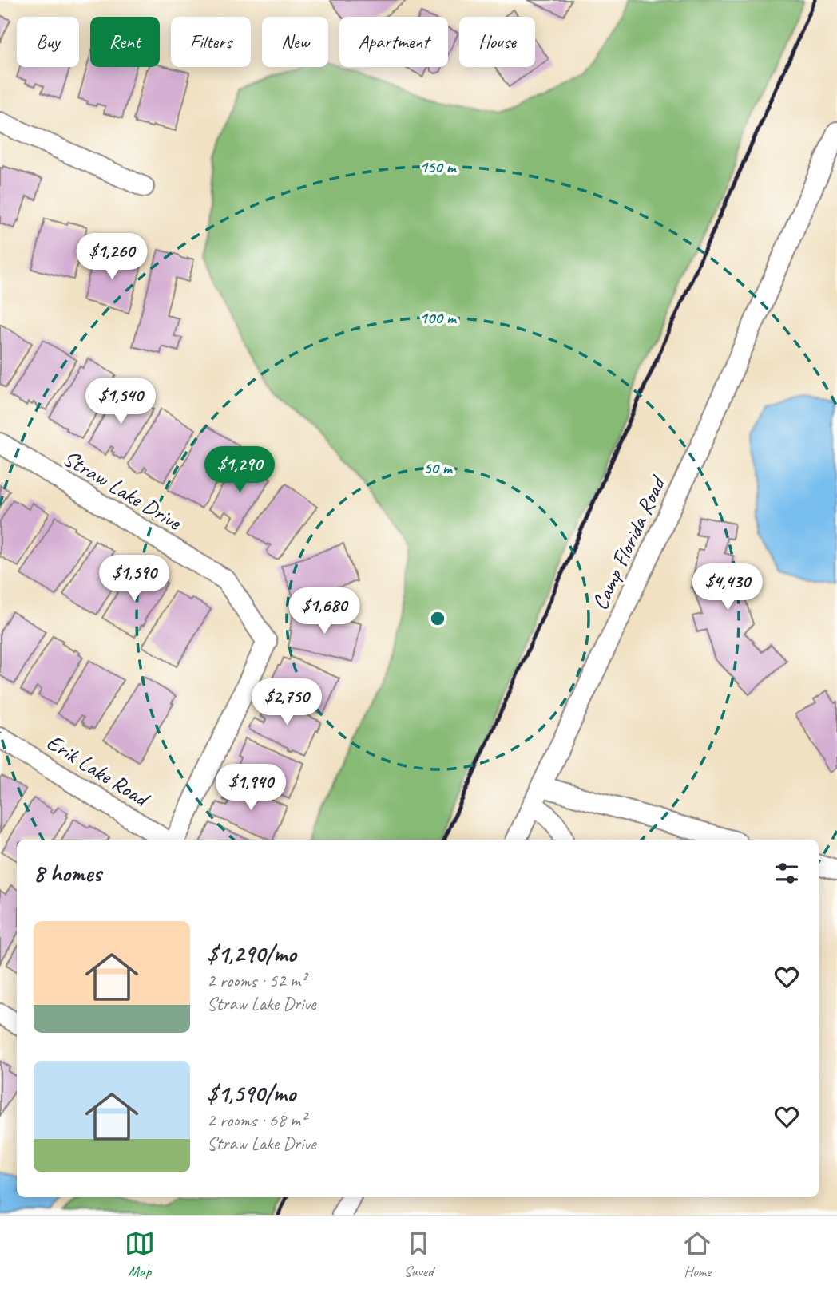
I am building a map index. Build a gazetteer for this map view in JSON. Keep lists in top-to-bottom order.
{
  "streets": {
    "street": ["Straw Lake Drive", "Camp Florida Road", "Erik Lake Road"]
  },
  "page": {
    "chip": [
      "Buy",
      "Rent",
      "Filters",
      "New",
      "Apartment",
      "House"
    ],
    "price": [
      "$1,260",
      "$1,540",
      "$1,290",
      "$1,590",
      "$4,430",
      "$1,680",
      "$2,750",
      "$1,940"
    ],
    "heading": "8 homes",
    "list": [
      {
        "name": "$1,290/mo",
        "note": "2 rooms · 52 m² · Straw Lake Drive"
      },
      {
        "name": "$1,590/mo",
        "note": "2 rooms · 68 m² · Straw Lake Drive"
      }
    ],
    "tabs": ["Map", "Saved", "Home"]
  },
  "rings": ["150 m", "100 m", "50 m"]
}
